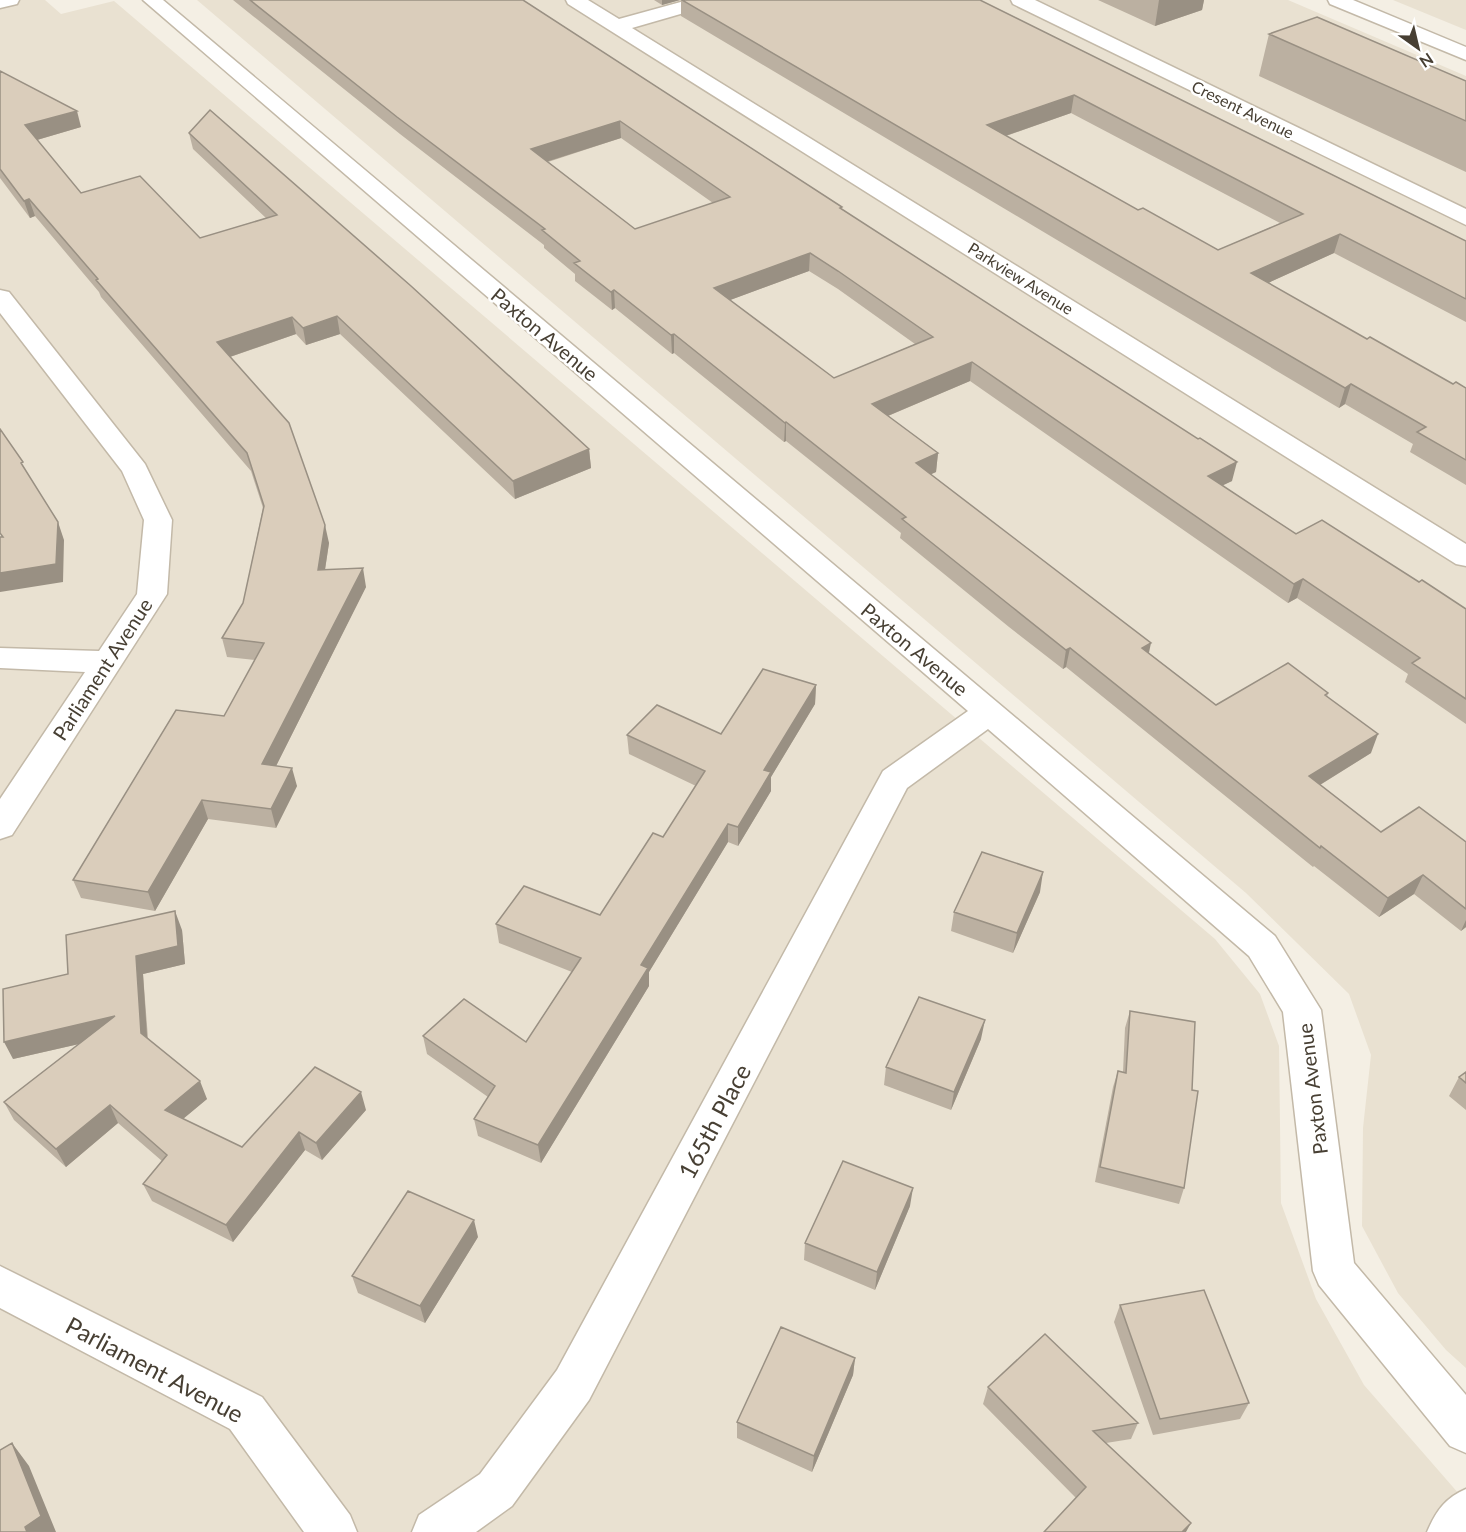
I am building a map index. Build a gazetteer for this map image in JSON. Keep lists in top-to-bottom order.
{
  "streets": {
    "street": [
      "Cresent Avenue",
      "Parkview Avenue",
      "Paxton Avenue",
      "Parliament Avenue",
      "165th Place"
    ]
  },
  "crossings": [
    ["Paxton Avenue", "165th Place"]
  ],
  "north": "bottom right"
}
